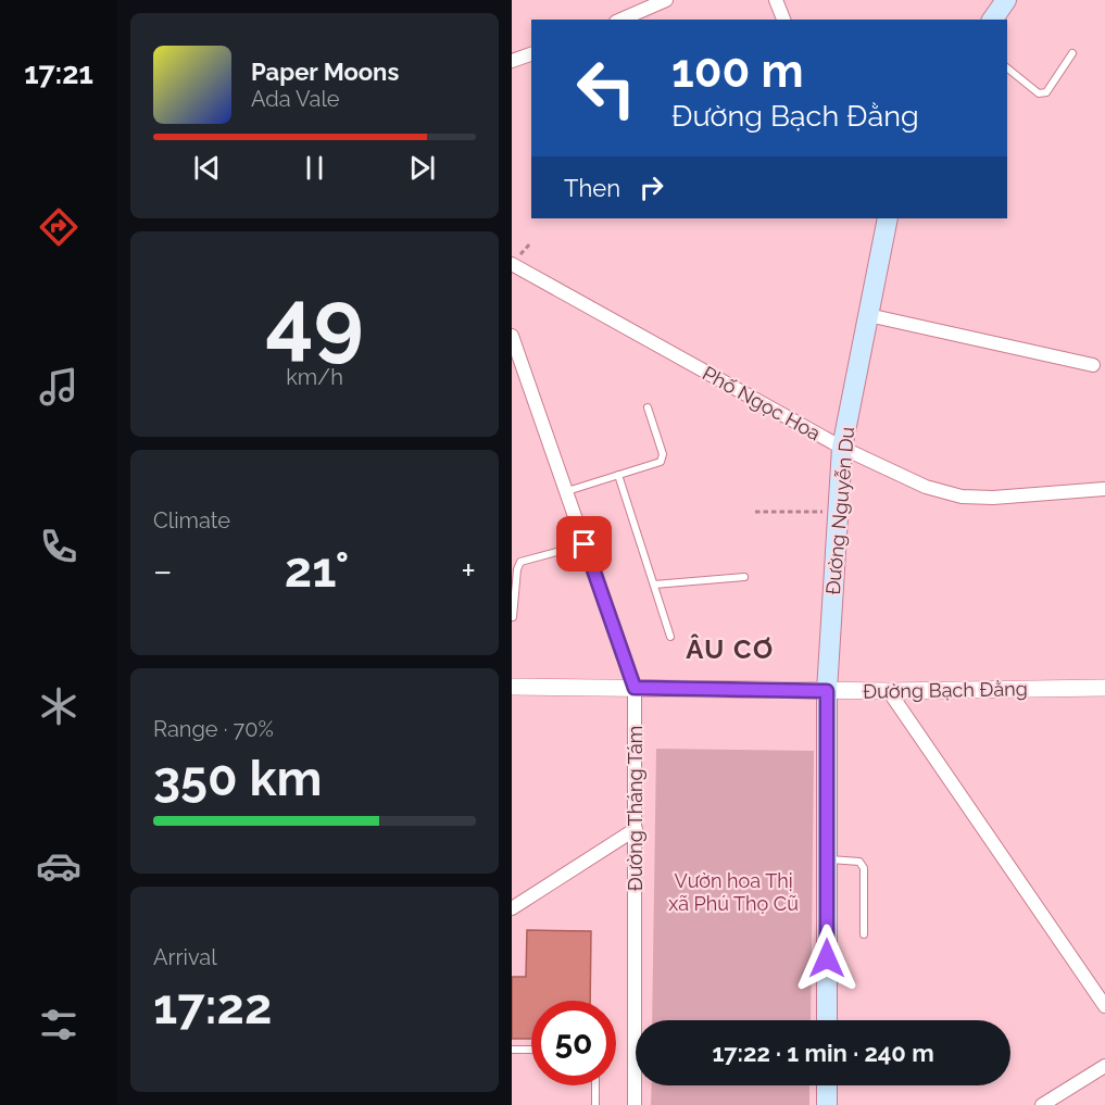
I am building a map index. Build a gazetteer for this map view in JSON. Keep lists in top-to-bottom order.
{
  "streets": {
    "main road": ["Đường Nguyễn Du"],
    "street": ["Phố Ngọc Hoa", "Đường Bạch Đằng", "Đường Tháng Tám"]
  },
  "crossings": [
    ["Phố Ngọc Hoa", "Đường Nguyễn Du"],
    ["Đường Nguyễn Du", "Đường Bạch Đằng"],
    ["Đường Bạch Đằng", "Đường Tháng Tám"]
  ],
  "districts": ["ÂU CƠ"],
  "parks": ["Vườn hoa Thị xã Phú Thọ Cũ"],
  "page": {
    "tabs": "17:21",
    "turn": ["100 m", "Đường Bạch Đằng"],
    "song": ["Paper Moons", "Ada Vale"],
    "then": "Then",
    "tile": [
      ["49", "km/h"],
      "Climate",
      ["Range · 70%", "350 km"],
      ["Arrival", "17:22"]
    ],
    "heat": ["−", "21°", "+"],
    "limit": "50",
    "trip": "17:22 · 1 min · 240 m"
  }
}
